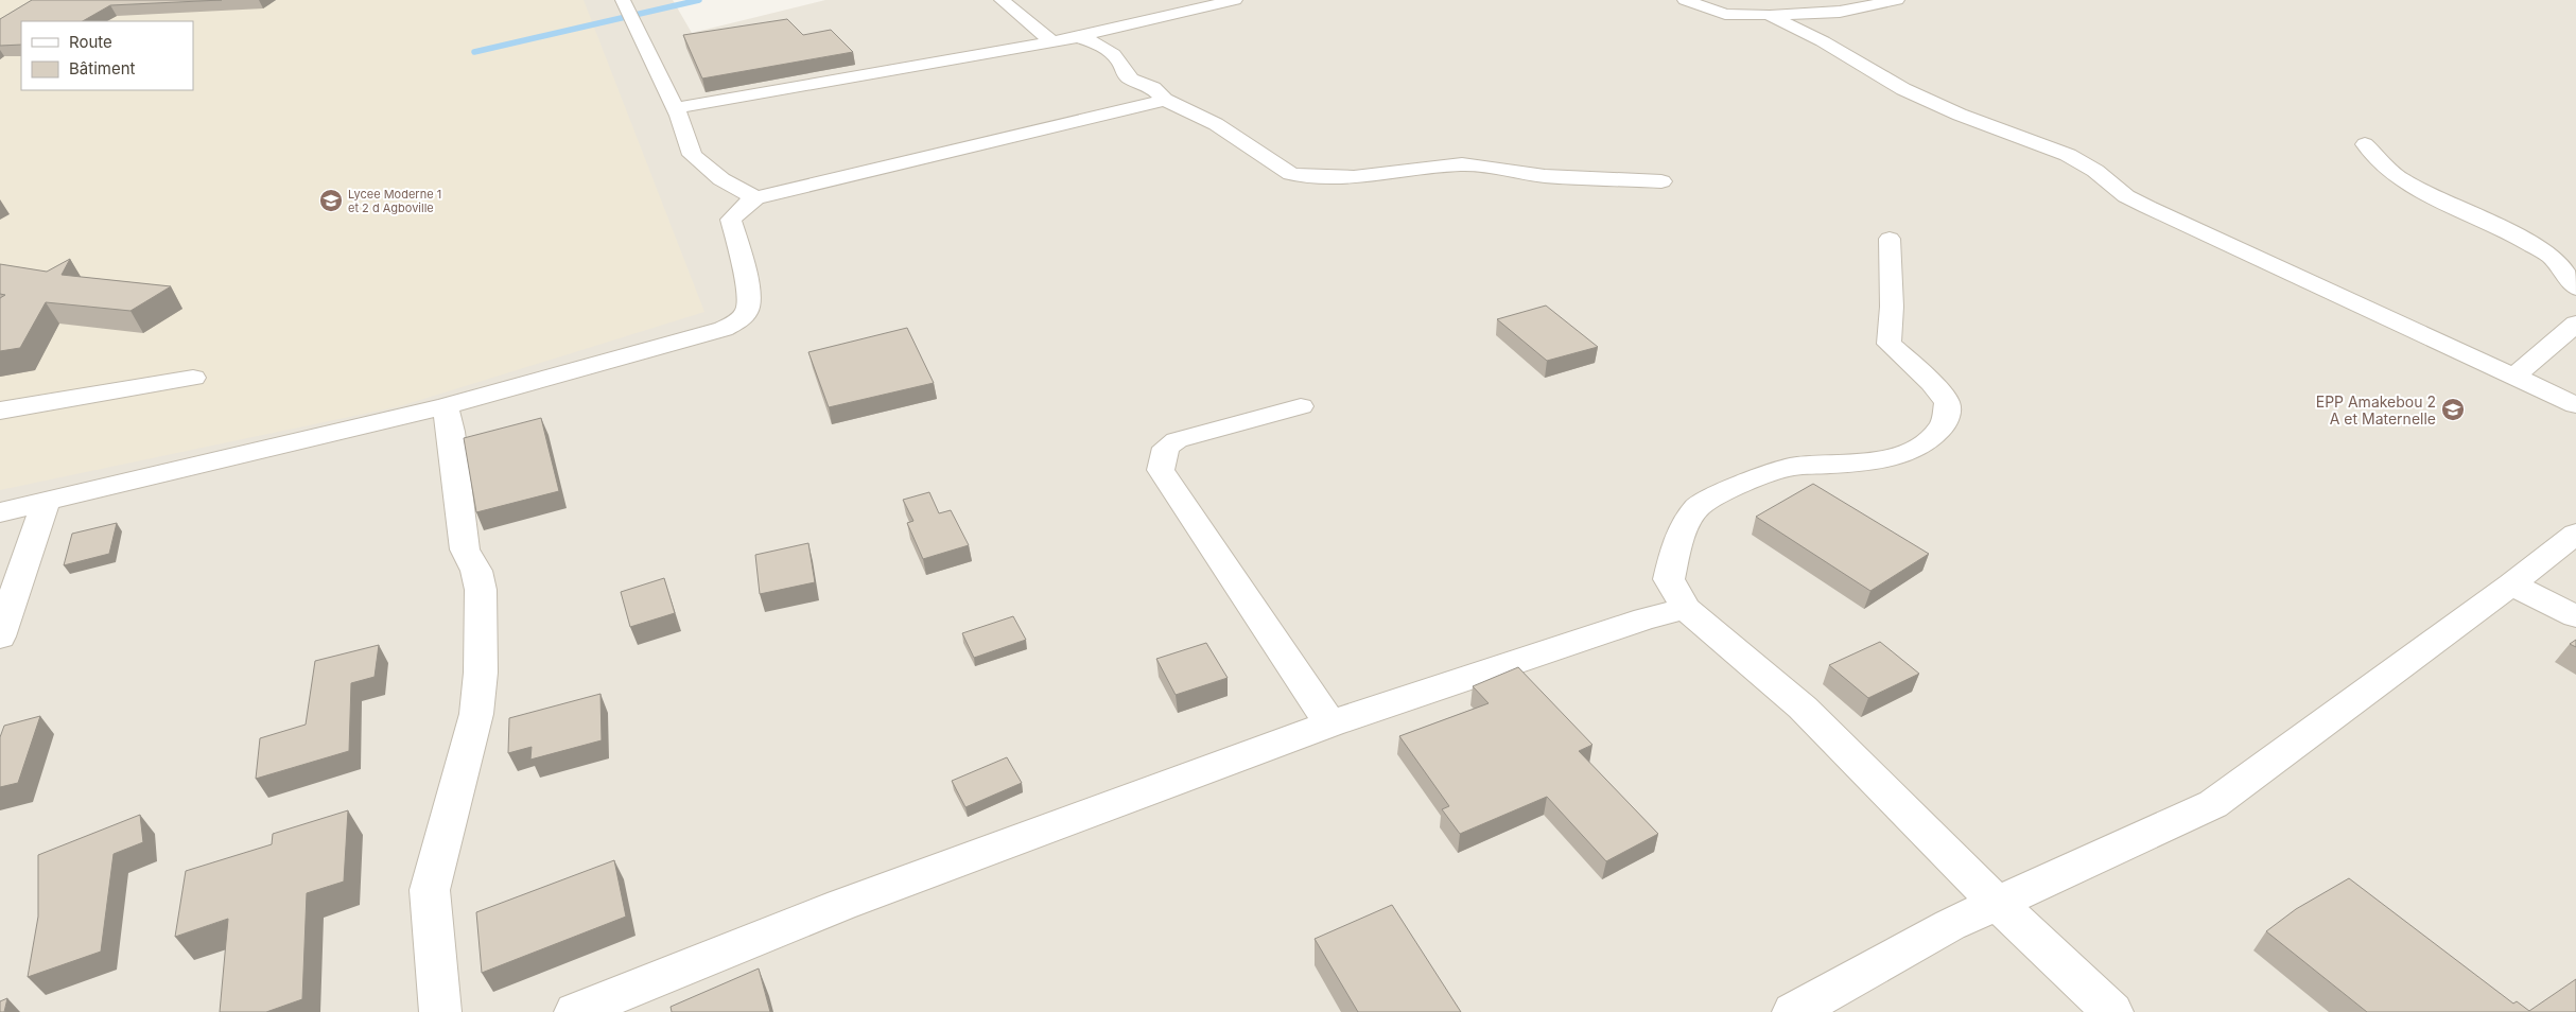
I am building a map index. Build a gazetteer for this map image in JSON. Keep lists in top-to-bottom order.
{
  "places": {
    "school or university": ["Lycee Moderne 1 et 2 d Agboville", "EPP Amakebou 2 A et Maternelle"]
  },
  "legend": ["Route", "Bâtiment"]
}
